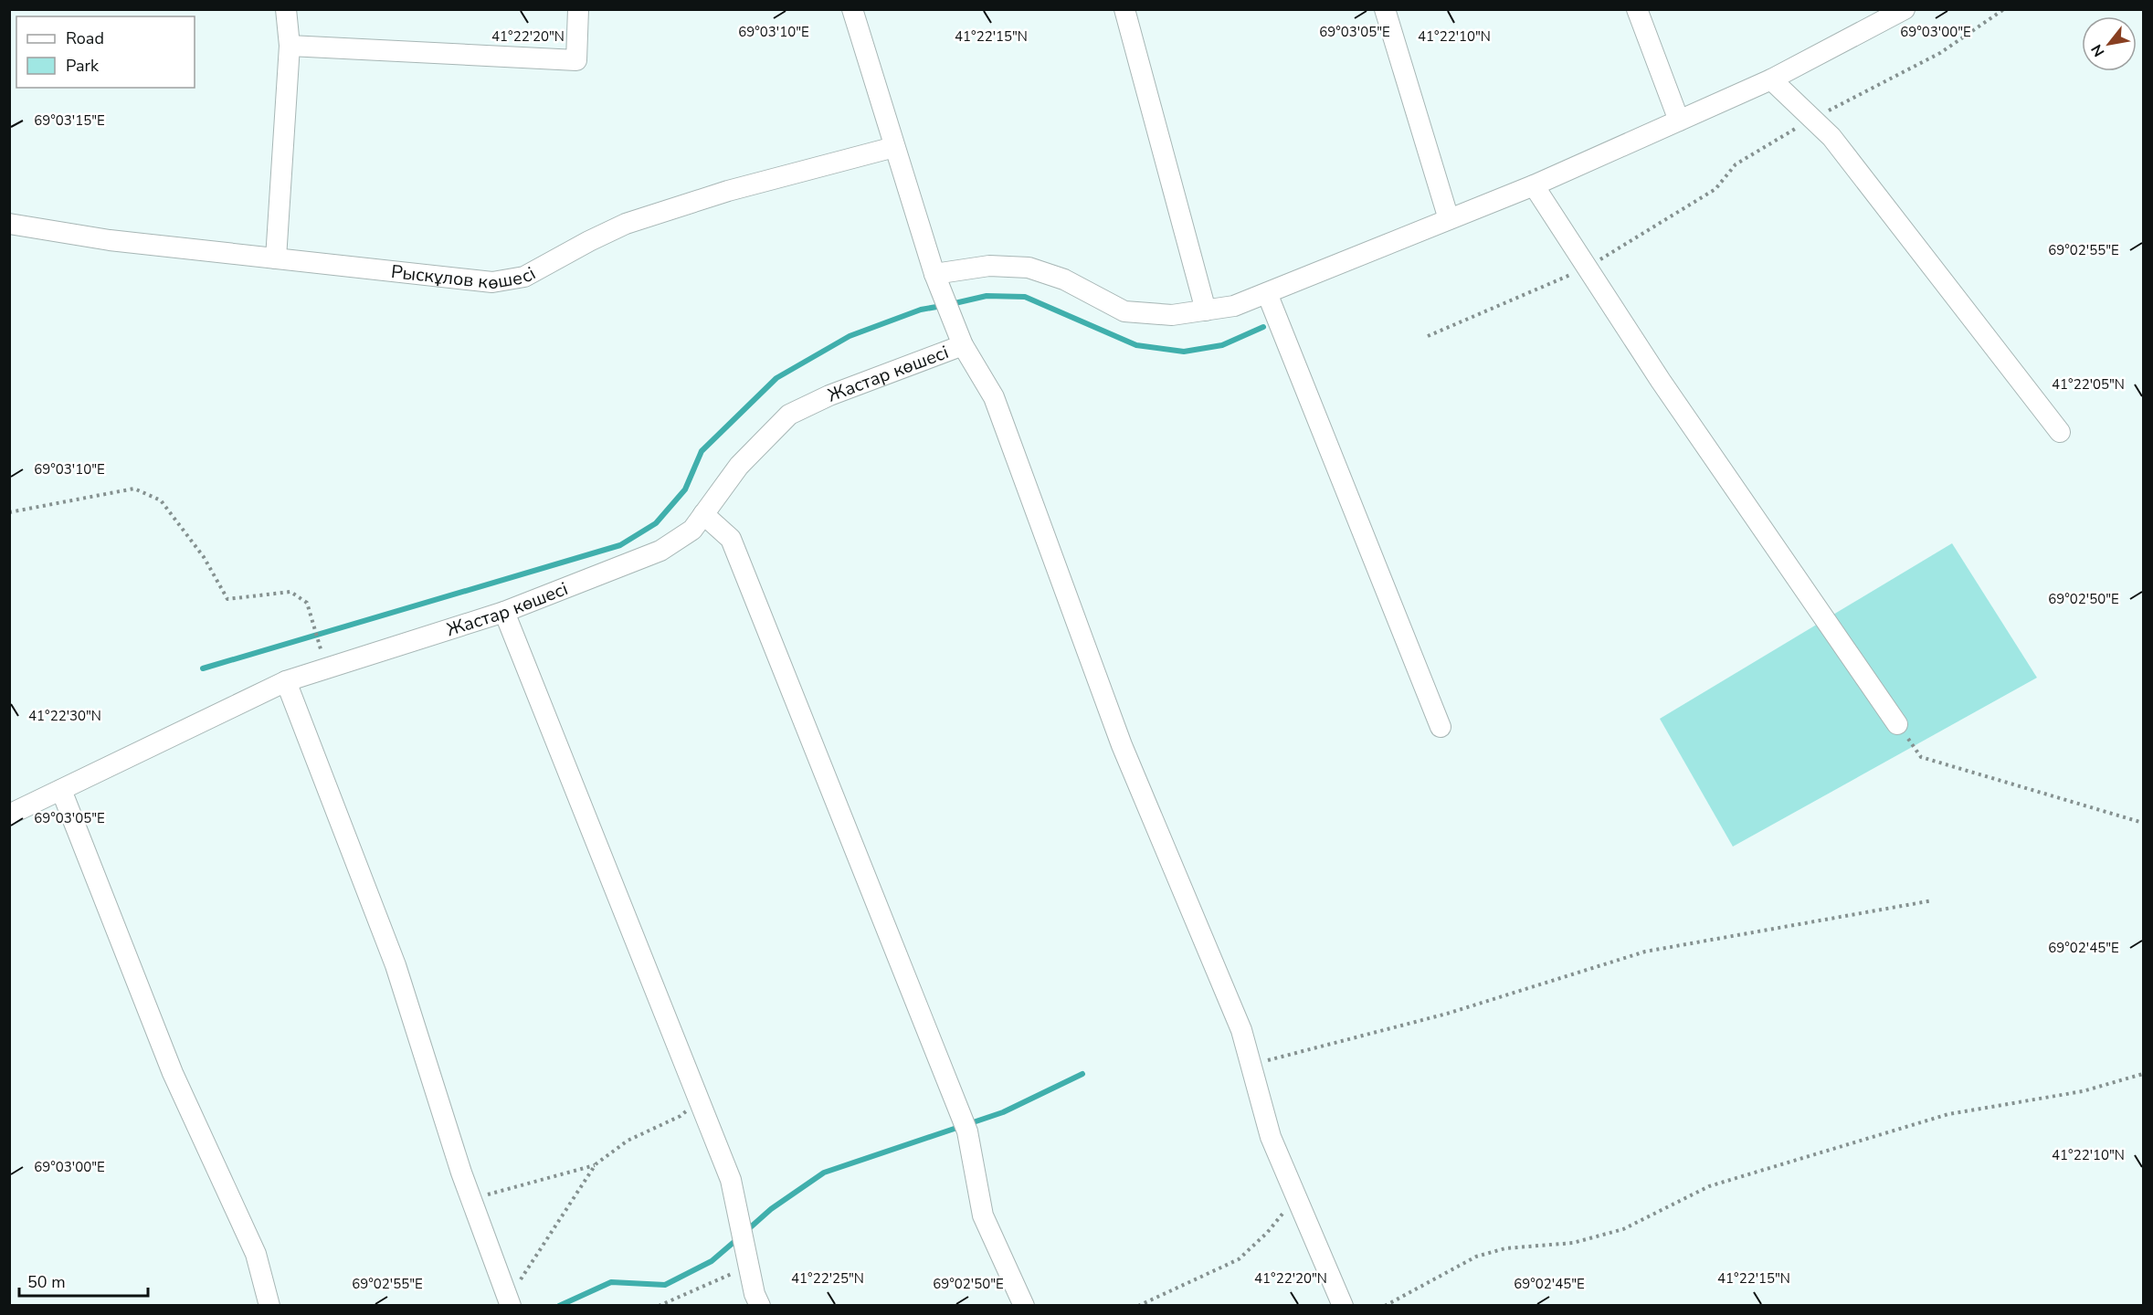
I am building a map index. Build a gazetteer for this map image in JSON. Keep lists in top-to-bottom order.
{
  "streets": {
    "street": ["Рыскұлов көшесі", "Жастар көшесі"]
  },
  "legend": ["Road", "Park"],
  "scale_bar": "50 m",
  "north": "bottom left",
  "coordinates": [
    "69°03'10\"E",
    "69°03'05\"E",
    "69°03'00\"E",
    "41°22'20\"N",
    "41°22'15\"N",
    "41°22'10\"N",
    "69°03'15\"E",
    "69°02'55\"E",
    "41°22'05\"N",
    "69°02'50\"E",
    "41°22'30\"N",
    "69°02'45\"E",
    "41°22'25\"N"
  ]
}
